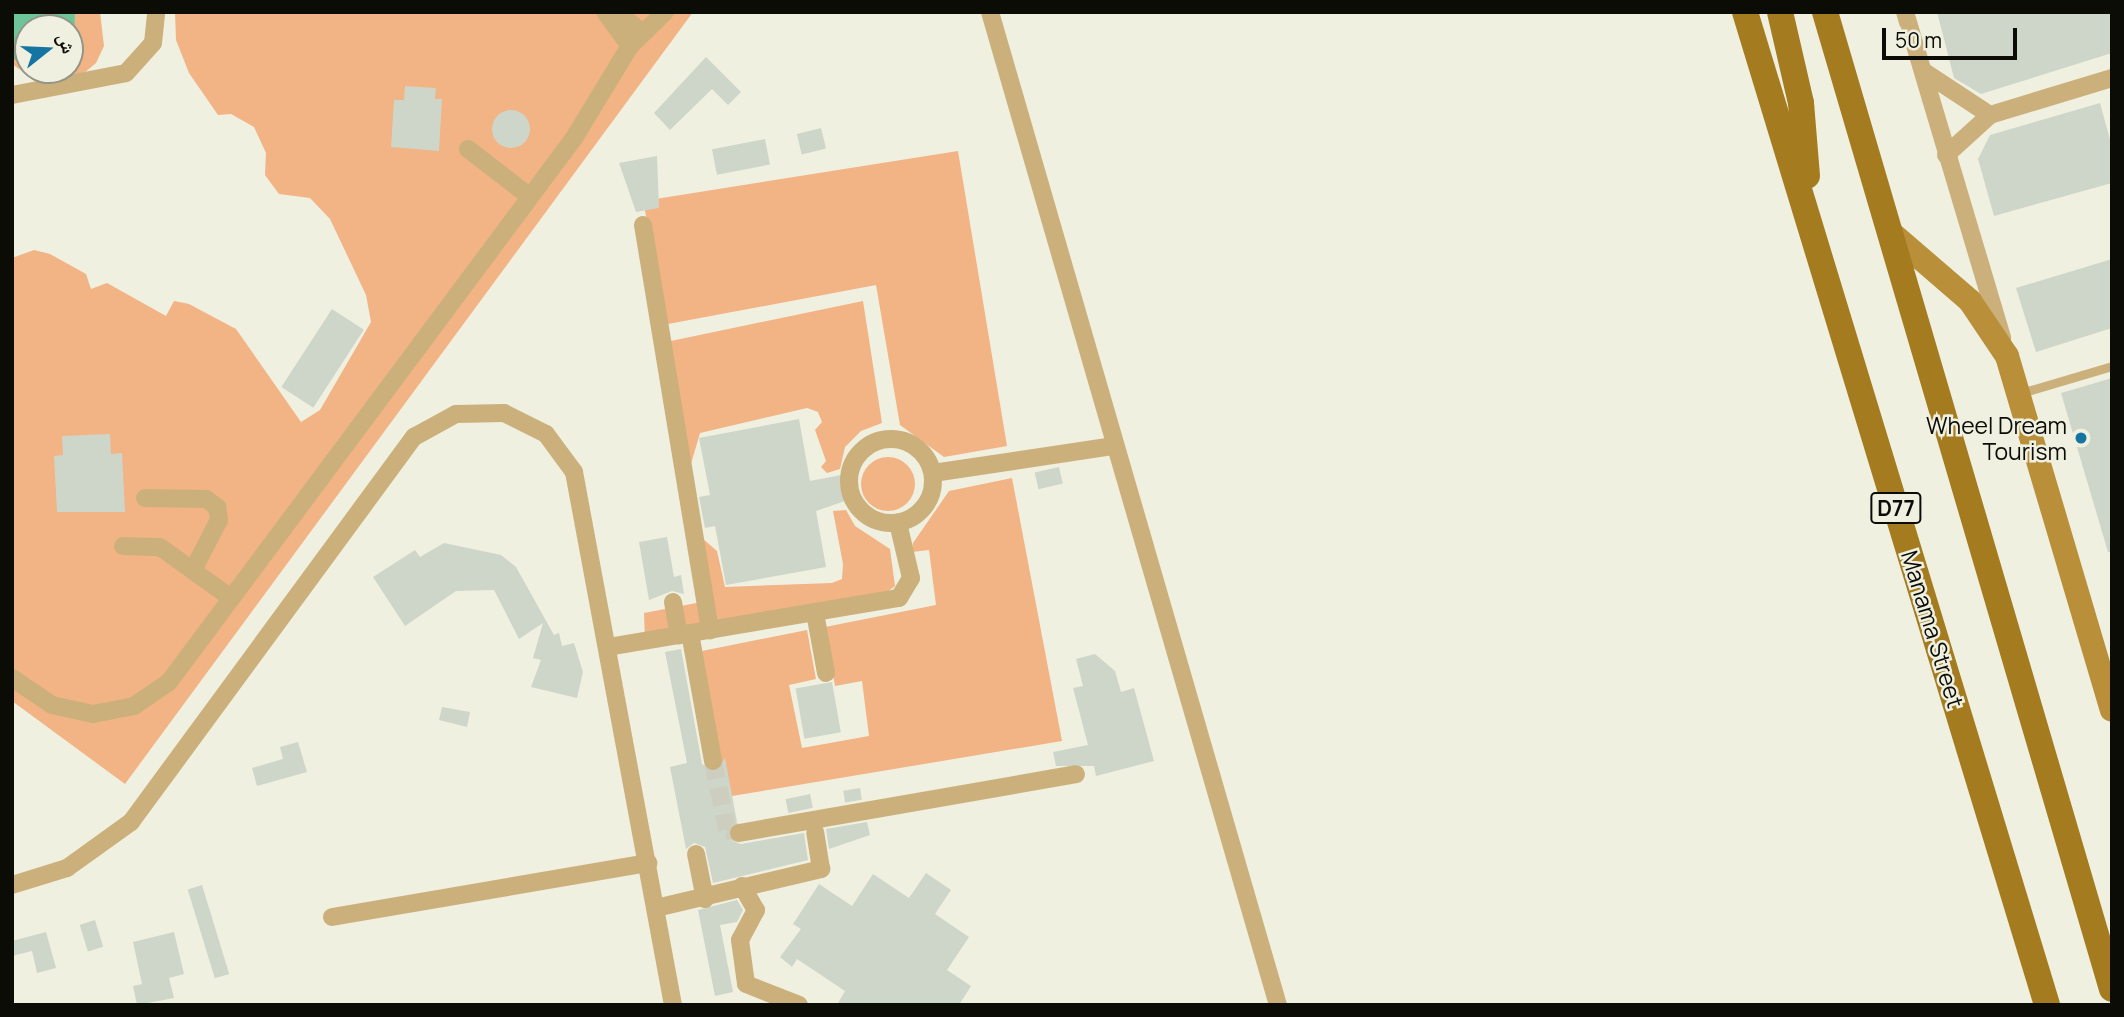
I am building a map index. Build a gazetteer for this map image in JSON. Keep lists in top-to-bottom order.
{
  "streets": {
    "main road": ["D77", "Manama Street"]
  },
  "places": ["Wheel Dream Tourism"],
  "scale_bar": "50 m",
  "north": "right"
}
